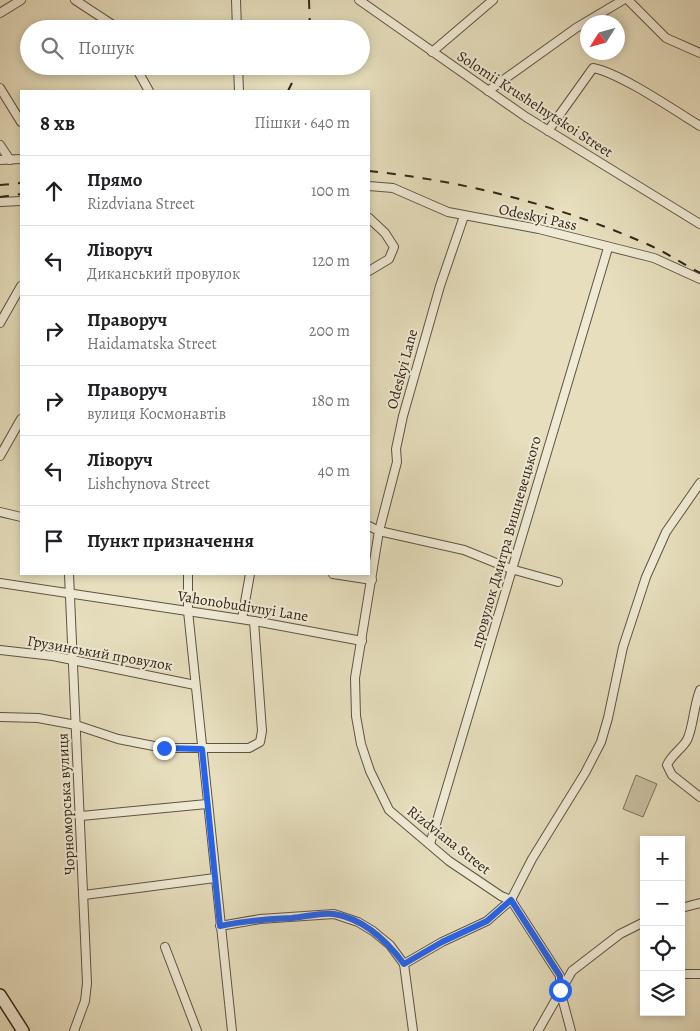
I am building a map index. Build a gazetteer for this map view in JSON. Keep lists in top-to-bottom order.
{
  "streets": {
    "street": [
      "Solomii Krushelnytskoi Street",
      "Odeskyi Pass",
      "Odeskyi Lane",
      "провулок Дмитра Вишневецького",
      "Vahonobudivnyi Lane",
      "Грузинський провулок",
      "Чорноморська вулиця",
      "Rizdviana Street"
    ]
  },
  "crossings": [
    ["Odeskyi Pass", "Odeskyi Lane"],
    ["Odeskyi Pass", "провулок Дмитра Вишневецького"],
    ["Odeskyi Lane", "Rizdviana Street"],
    ["провулок Дмитра Вишневецького", "Rizdviana Street"],
    ["Vahonobudivnyi Lane", "Чорноморська вулиця"],
    ["Vahonobudivnyi Lane", "Rizdviana Street"],
    ["Грузинський провулок", "Чорноморська вулиця"]
  ],
  "north": "bottom left",
  "page": {
    "search": "Пошук",
    "heading": ["8 хв", "Пішки · 640 m"],
    "list": [
      ["Прямо", "Rizdviana Street", "100 m"],
      ["Ліворуч", "Диканський провулок", "120 m"],
      ["Праворуч", "Haidamatska Street", "200 m"],
      ["Праворуч", "вулиця Космонавтів", "180 m"],
      ["Ліворуч", "Lishchynova Street", "40 m"],
      "Пункт призначення"
    ],
    "map_buttons": ["+", "−"]
  }
}
